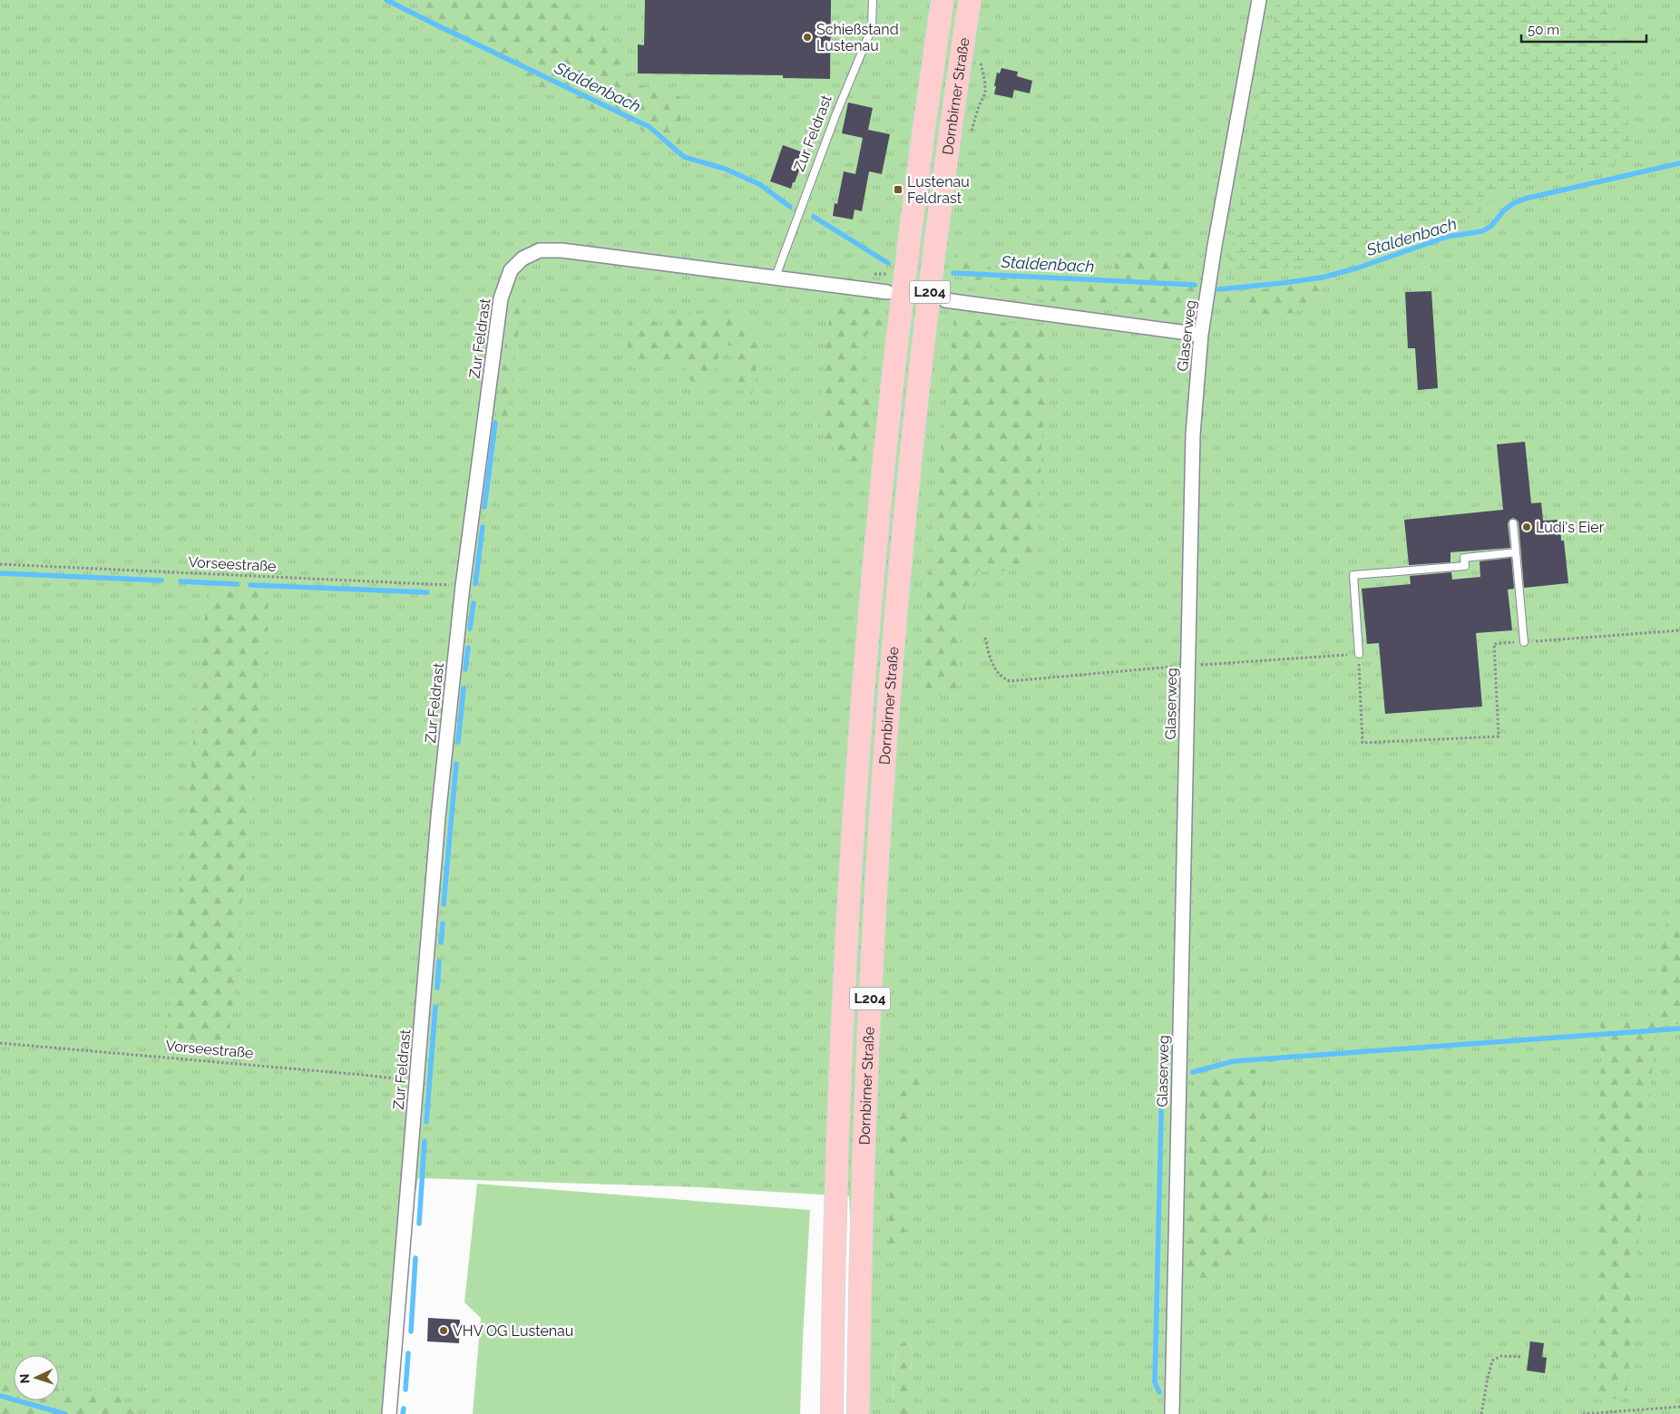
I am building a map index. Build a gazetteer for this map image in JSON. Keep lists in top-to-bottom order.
{
  "streets": {
    "main road": ["Dornbirner Straße", "L204"],
    "street": ["Zur Feldrast", "Glaserweg"],
    "path": ["Vorseestraße"]
  },
  "crossings": [
    ["Zur Feldrast", "Vorseestraße"]
  ],
  "water": ["Staldenbach"],
  "places": {
    "other": ["Schießstand Lustenau", "Ludi's Eier", "VHV OG Lustenau"],
    "transit": ["Lustenau Feldrast"]
  },
  "scale_bar": "50 m",
  "north": "left"
}
